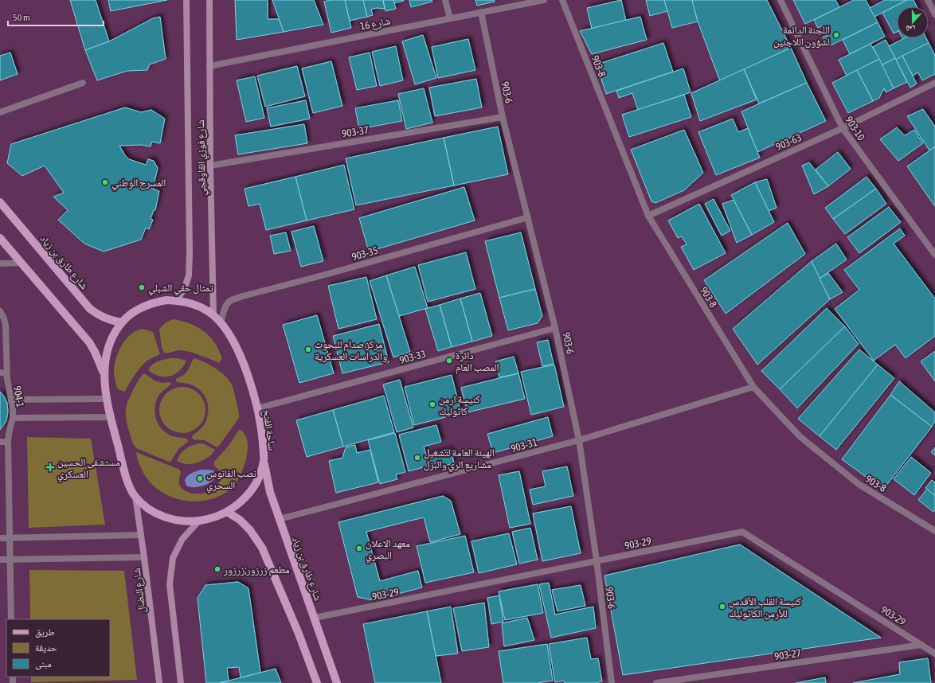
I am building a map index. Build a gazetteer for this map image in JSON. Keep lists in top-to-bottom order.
{
  "streets": {
    "main road": ["شارع طارق بن زياد", "ساحة الفتح"],
    "street": [
      "شارع 16",
      "903-8",
      "903-6",
      "903-10",
      "903-37",
      "903-63",
      "شارع فوزي القاوقجي",
      "903-35",
      "903-33",
      "904-1",
      "903-31",
      "903-29",
      "شارع النضال",
      "903-27"
    ]
  },
  "crossings": [
    ["شارع 16", "903-6"],
    ["شارع 16", "شارع فوزي القاوقجي"],
    ["903-8", "903-63"],
    ["903-8", "903-31"],
    ["903-6", "903-37"],
    ["903-6", "903-35"],
    ["903-6", "903-33"],
    ["903-6", "903-31"],
    ["903-6", "903-29"],
    ["903-10", "903-63"],
    ["903-37", "شارع فوزي القاوقجي"],
    ["شارع فوزي القاوقجي", "ساحة الفتح"],
    ["903-35", "ساحة الفتح"],
    ["شارع طارق بن زياد", "ساحة الفتح"],
    ["شارع طارق بن زياد", "903-31"],
    ["شارع طارق بن زياد", "903-29"],
    ["903-33", "ساحة الفتح"],
    ["ساحة الفتح", "شارع النضال"],
    ["903-29", "903-27"]
  ],
  "places": {
    "other": [
      "اللجنة الدائمة لشؤون اللاجئين",
      "المسرح الوطني",
      "تمثال حقي الشبلي",
      "مركز صدام للبحوث والدراسات العسكرية",
      "دائرة المصب العام",
      "كنيسة ارمن كاثوليك",
      "الهيئة العامة لتشغيل مشاريع الري والبزل",
      "نصب الفانوس السحري",
      "معهد الاعلان البصري",
      "مطعم زرزور;زرزور",
      "كنيسة القلب الأقدس للأرمن الكاثوليك"
    ],
    "health": ["مستشفى الحسين العسكري"]
  },
  "legend": ["طريق", "حديقة", "مبنى"],
  "scale_bar": "50 m",
  "north": "bottom"
}
